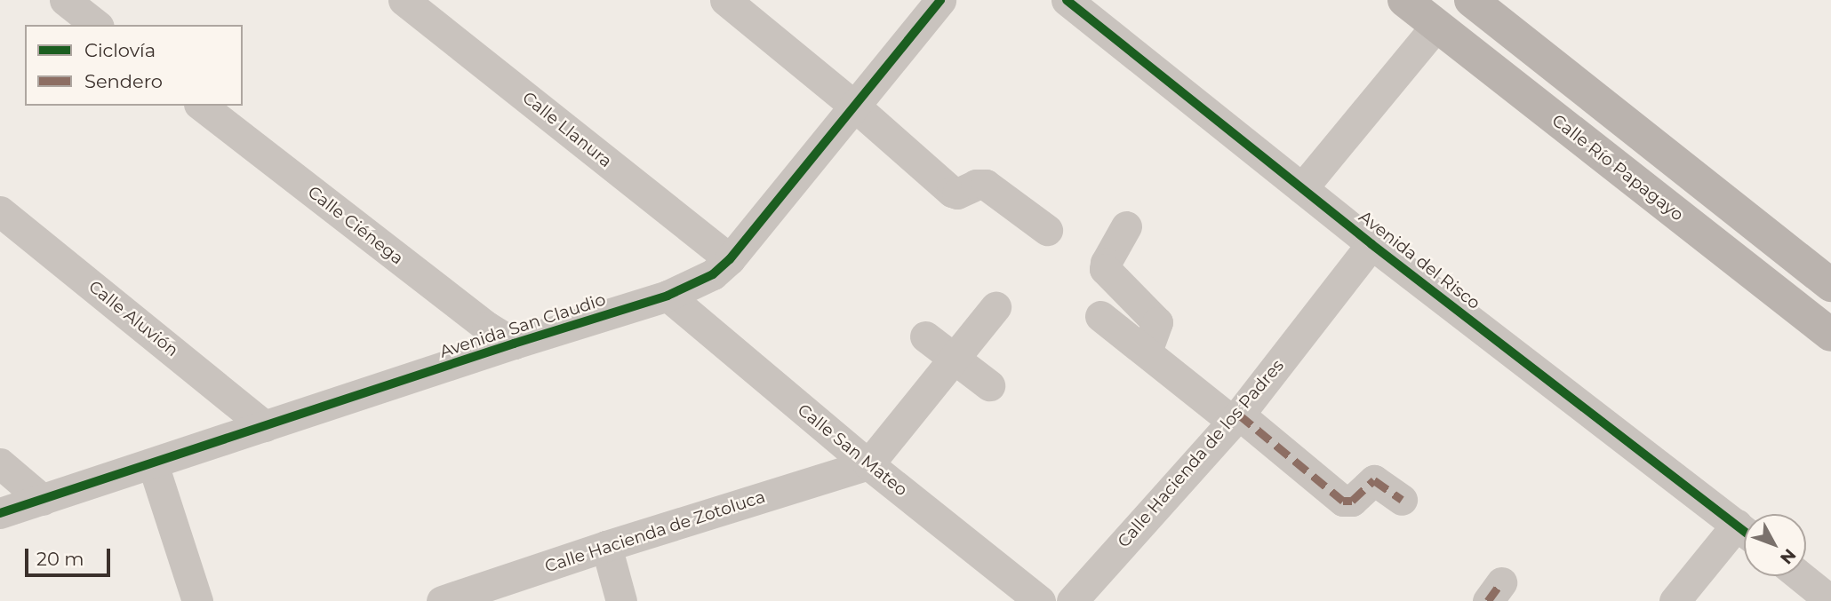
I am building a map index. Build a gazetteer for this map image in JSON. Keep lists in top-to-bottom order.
{
  "streets": {
    "main road": ["Calle Río Papagayo"],
    "street": [
      "Calle Llanura",
      "Calle Ciénega",
      "Avenida del Risco",
      "Calle Aluvión",
      "Avenida San Claudio",
      "Calle San Mateo",
      "Calle Hacienda de los Padres",
      "Calle Hacienda de Zotoluca"
    ]
  },
  "crossings": [
    ["Calle Llanura", "Avenida San Claudio"],
    ["Calle Ciénega", "Avenida San Claudio"],
    ["Avenida del Risco", "Calle Hacienda de los Padres"],
    ["Calle Aluvión", "Avenida San Claudio"],
    ["Avenida San Claudio", "Calle San Mateo"],
    ["Calle San Mateo", "Calle Hacienda de Zotoluca"]
  ],
  "legend": ["Ciclovía", "Sendero"],
  "scale_bar": "20 m",
  "north": "bottom right"
}
